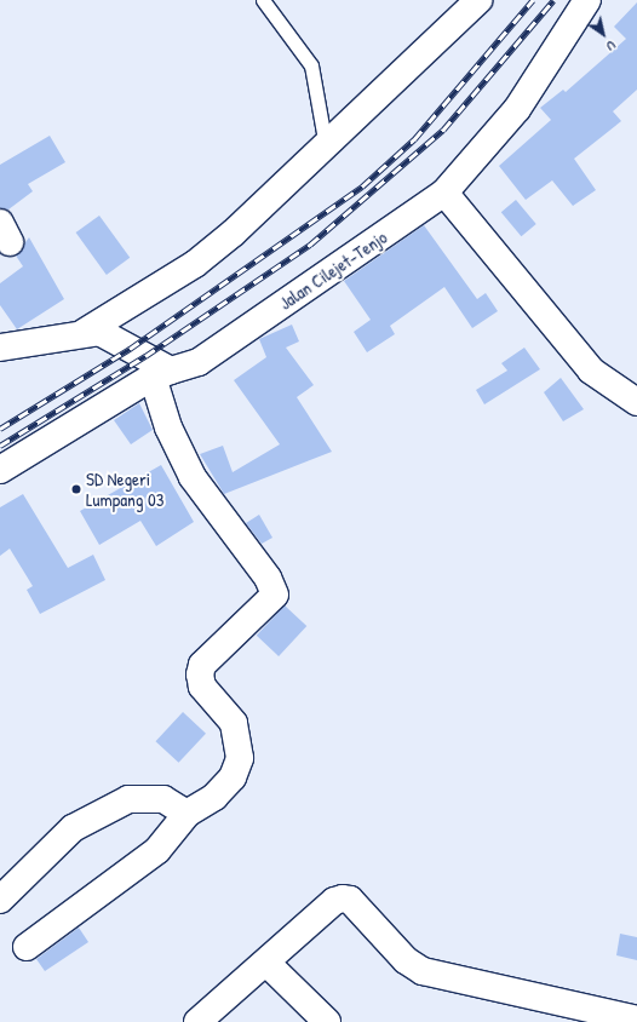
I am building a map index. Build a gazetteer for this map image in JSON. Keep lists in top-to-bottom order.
{
  "streets": {
    "street": ["Jalan Cilejet–Tenjo"]
  },
  "places": ["SD Negeri Lumpang 03"],
  "north": "bottom right"
}
